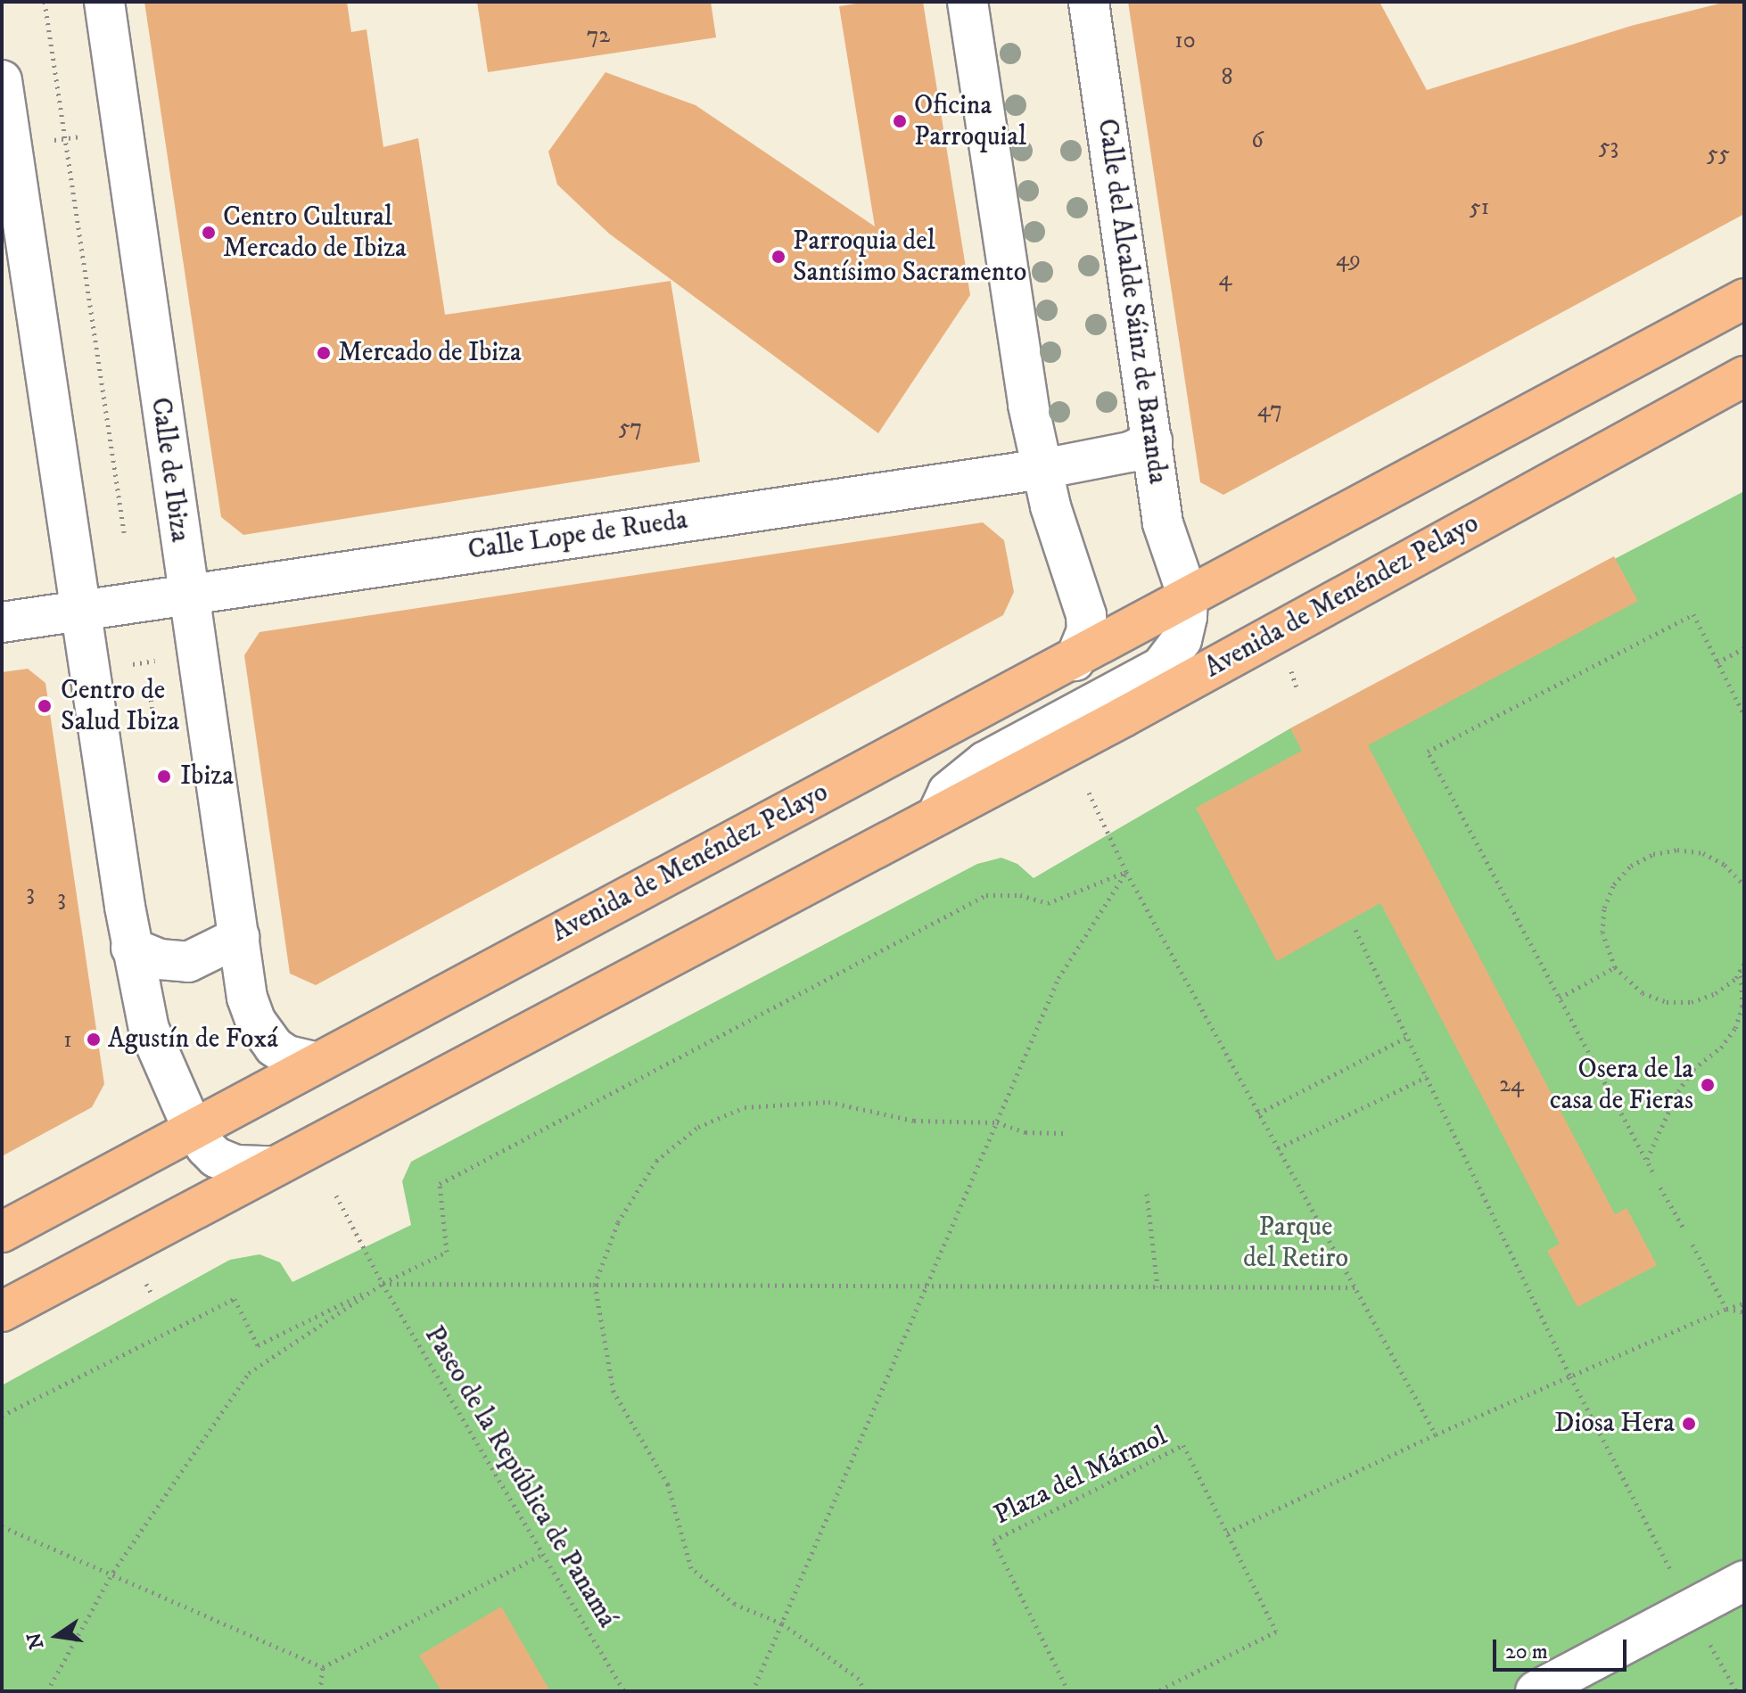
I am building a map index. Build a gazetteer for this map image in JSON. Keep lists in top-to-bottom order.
{
  "streets": {
    "main road": ["Avenida de Menéndez Pelayo"],
    "street": ["Calle del Alcalde Sáinz de Baranda", "Calle de Ibiza", "Calle Lope de Rueda"],
    "path": ["Plaza del Mármol", "Paseo de la República de Panamá"]
  },
  "crossings": [
    ["Calle del Alcalde Sáinz de Baranda", "Calle Lope de Rueda"],
    ["Calle del Alcalde Sáinz de Baranda", "Avenida de Menéndez Pelayo"],
    ["Calle de Ibiza", "Calle Lope de Rueda"],
    ["Calle de Ibiza", "Avenida de Menéndez Pelayo"]
  ],
  "parks": ["Parque del Retiro"],
  "places": [
    "Oficina Parroquial",
    "Centro Cultural Mercado de Ibiza",
    "Parroquia del Santísimo Sacramento",
    "Mercado de Ibiza",
    "Centro de Salud Ibiza",
    "Ibiza",
    "Agustín de Foxá",
    "Osera de la casa de Fieras",
    "Diosa Hera"
  ],
  "house_numbers": [
    "72",
    "10",
    "8",
    "6",
    "53",
    "55",
    "51",
    "49",
    "4",
    "47",
    "57",
    "3",
    "3",
    "1",
    "24"
  ],
  "scale_bar": "20 m",
  "north": "left"
}
